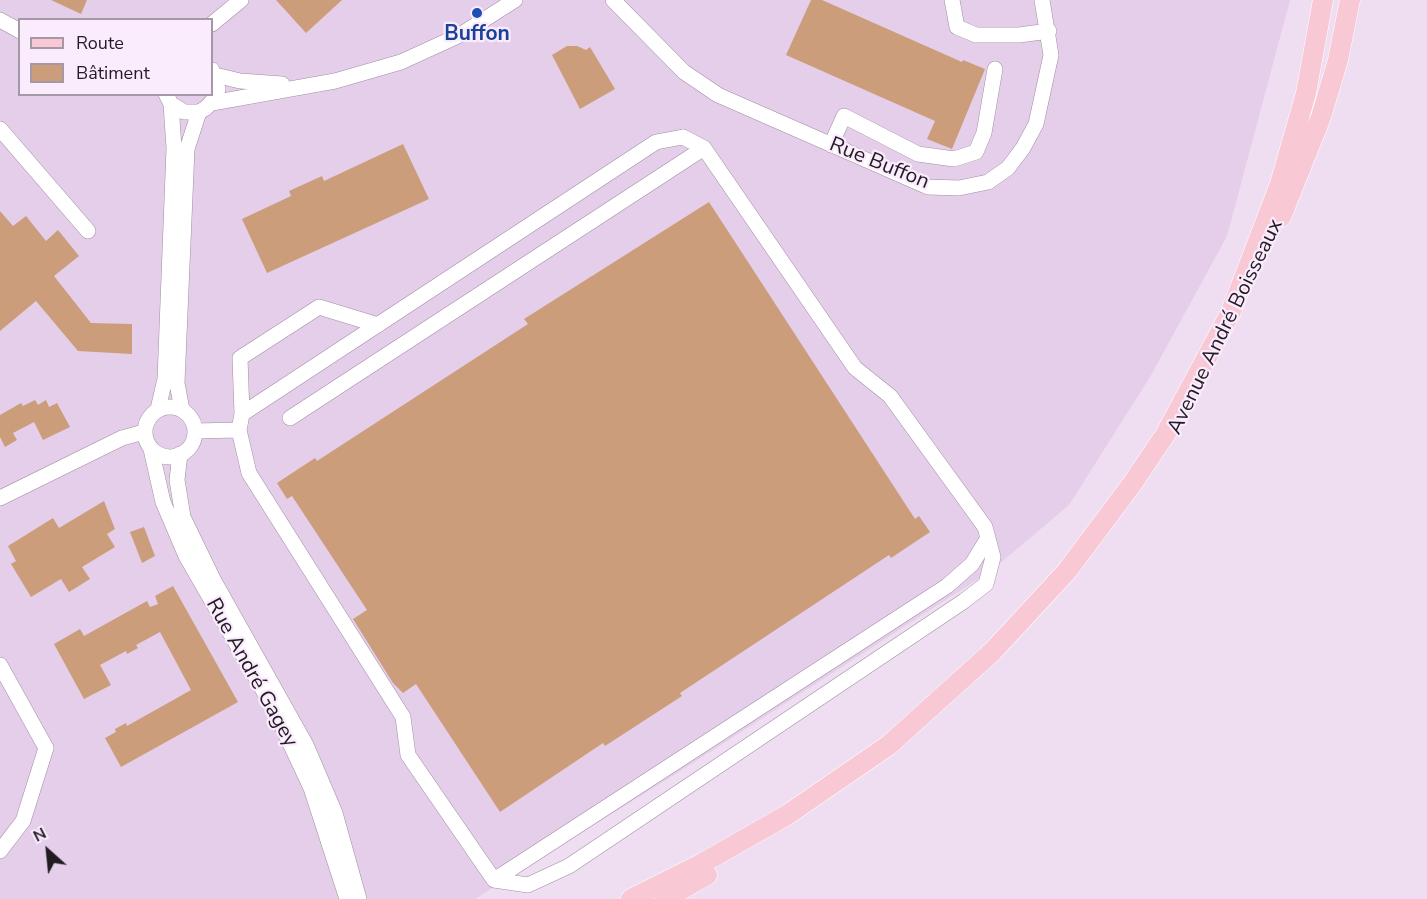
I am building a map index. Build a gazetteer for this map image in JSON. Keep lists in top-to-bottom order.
{
  "streets": {
    "main road": ["Avenue André Boisseaux"],
    "street": ["Rue Buffon", "Rue André Gagey"]
  },
  "places": ["Buffon"],
  "legend": ["Route", "Bâtiment"],
  "north": "top left"
}
